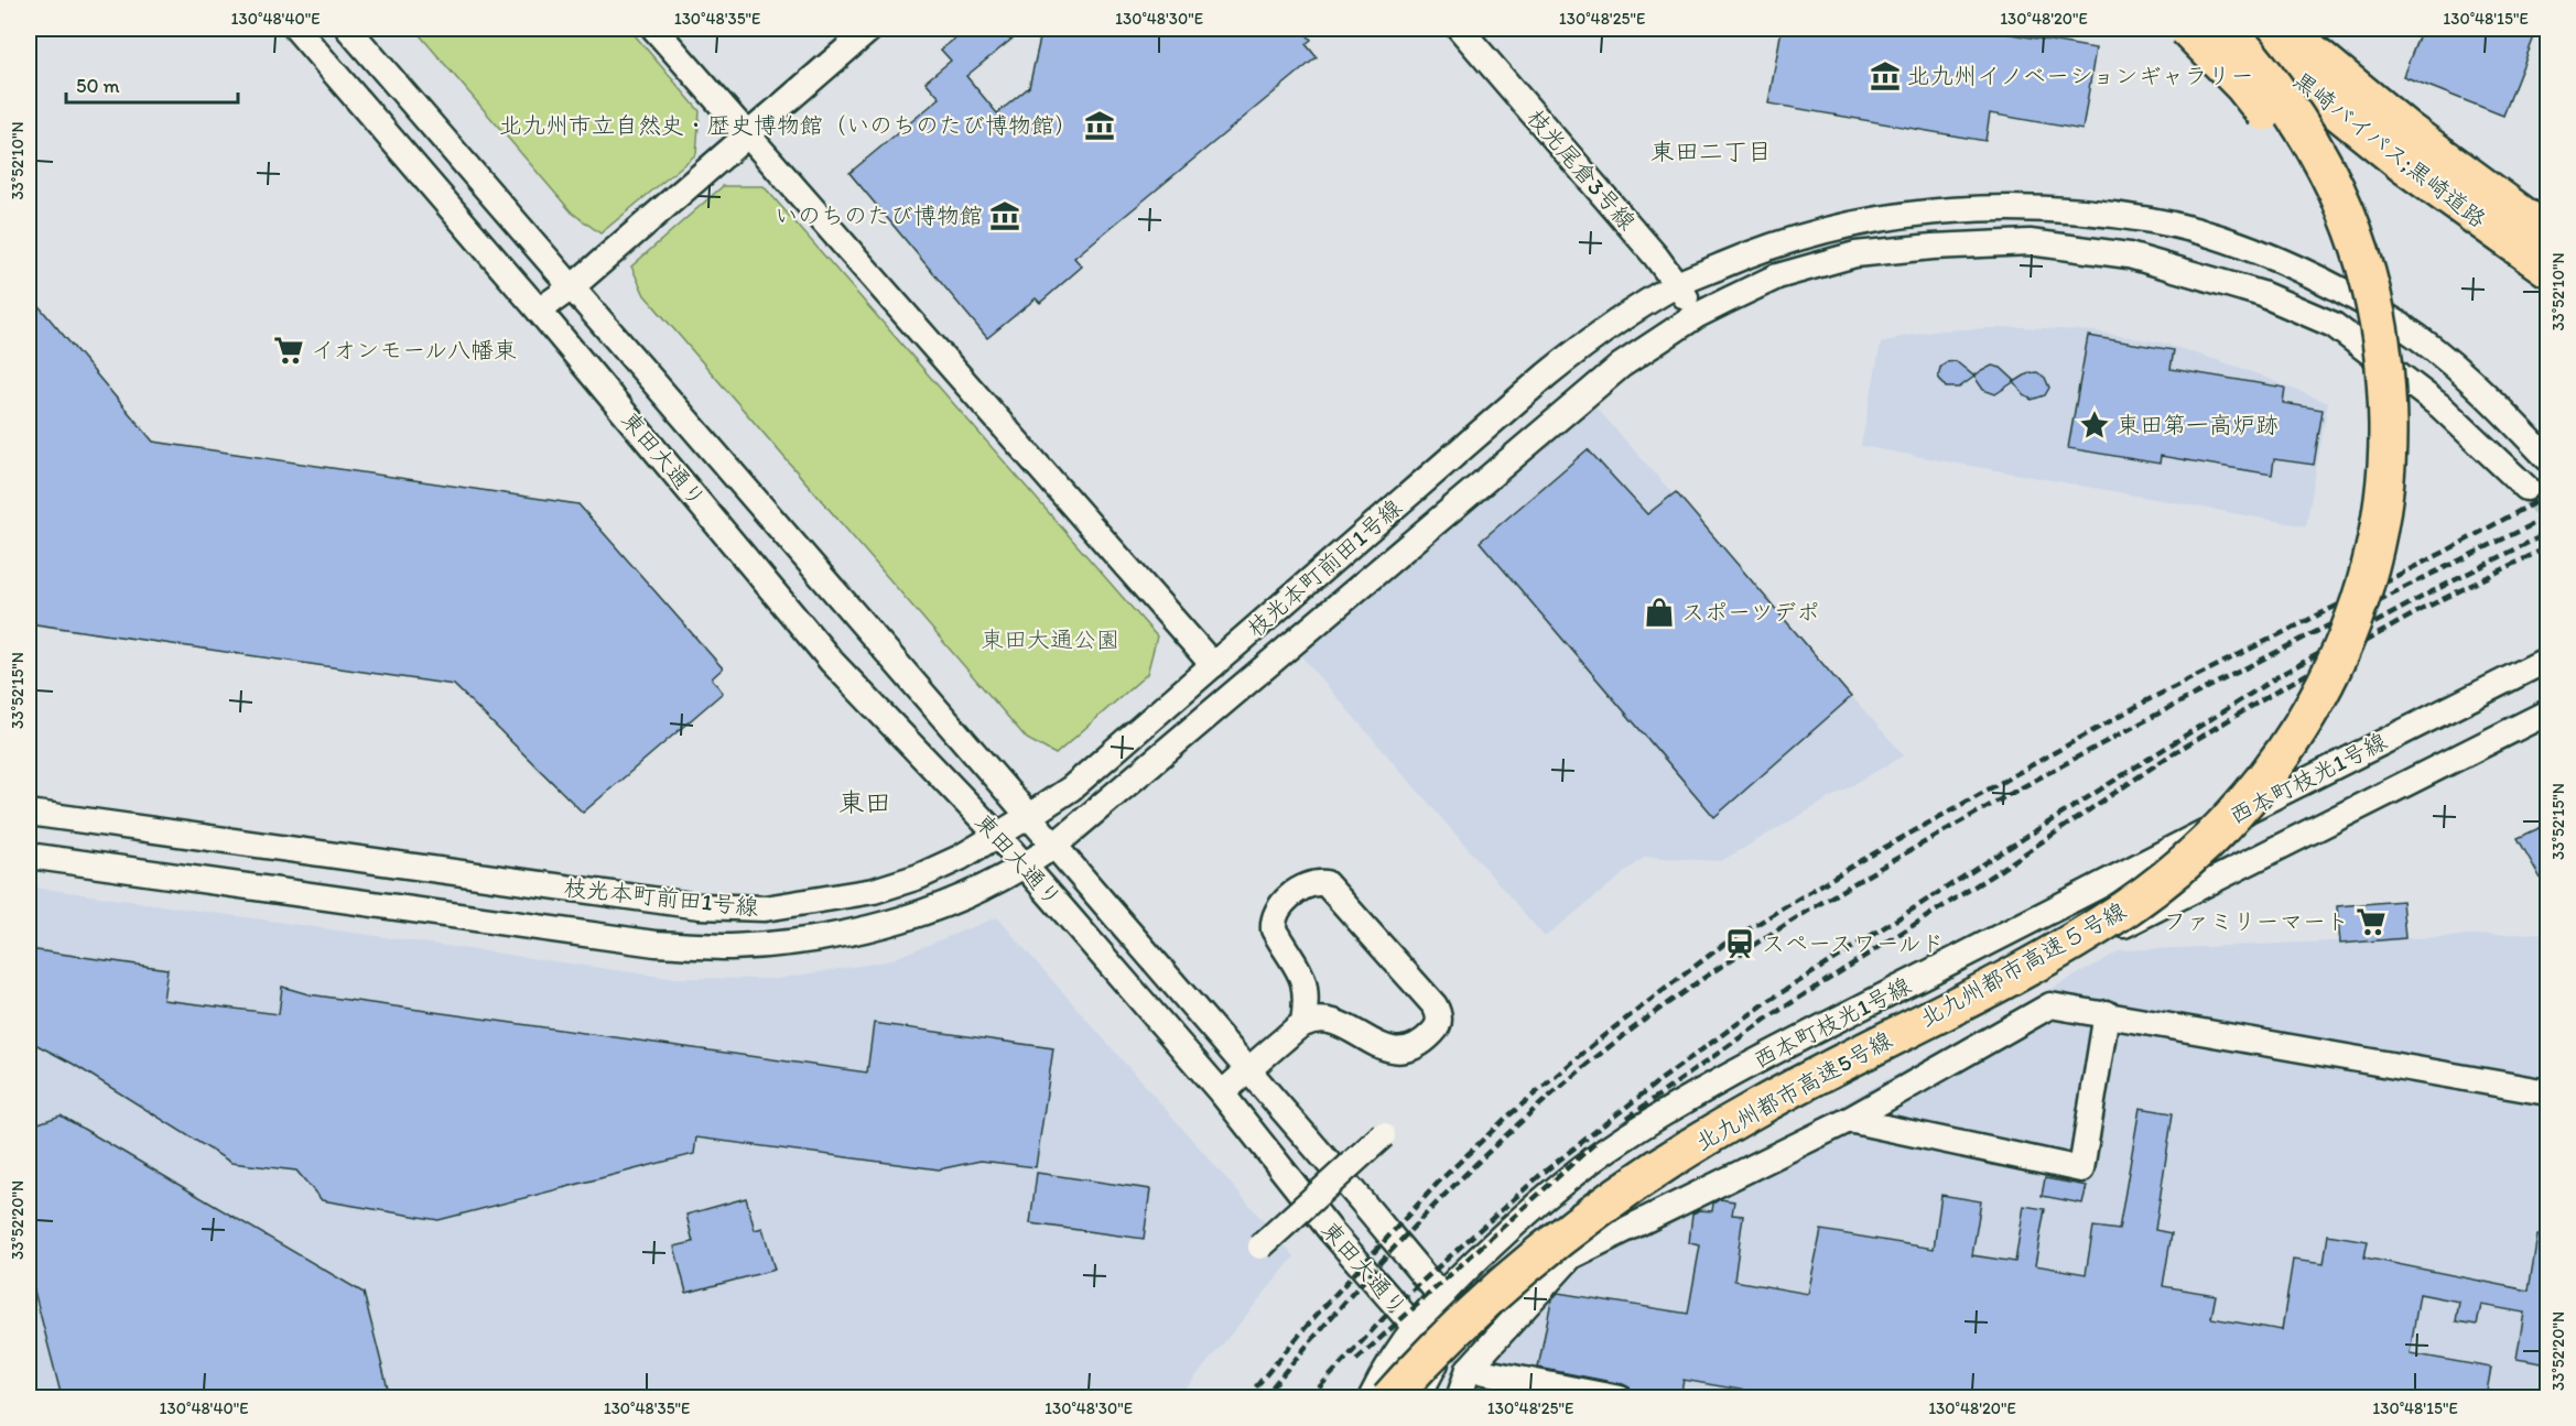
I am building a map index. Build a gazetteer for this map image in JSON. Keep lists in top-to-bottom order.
{
  "streets": {
    "highway": ["黒崎バイパス;黒崎道路", "北九州都市高速５号線", "北九州都市高速5号線"],
    "street": [
      "枝光尾倉3号線",
      "東田大通り",
      "枝光本町前田1号線",
      "西本町枝光1号線"
    ]
  },
  "crossings": [
    ["枝光尾倉3号線", "枝光本町前田1号線"],
    ["東田大通り", "枝光本町前田1号線"],
    ["東田大通り", "西本町枝光1号線"],
    ["北九州都市高速５号線", "北九州都市高速5号線"]
  ],
  "districts": ["東田二丁目", "東田"],
  "parks": ["東田大通公園"],
  "places": {
    "museum": ["北九州イノベーションギャラリー", "北九州市立自然史・歴史博物館（いのちのたび博物館）", "いのちのたび博物館"],
    "supermarket": ["イオンモール八幡東", "ファミリーマート"],
    "place": ["東田第一高炉跡"],
    "shop": ["スポーツデポ"],
    "station": ["スペースワールド"]
  },
  "scale_bar": "50 m",
  "coordinates": [
    "130°48'40\"E",
    "130°48'35\"E",
    "130°48'30\"E",
    "130°48'25\"E",
    "130°48'20\"E",
    "130°48'15\"E",
    "33°52'10\"N",
    "33°52'15\"N",
    "33°52'20\"N"
  ]
}
